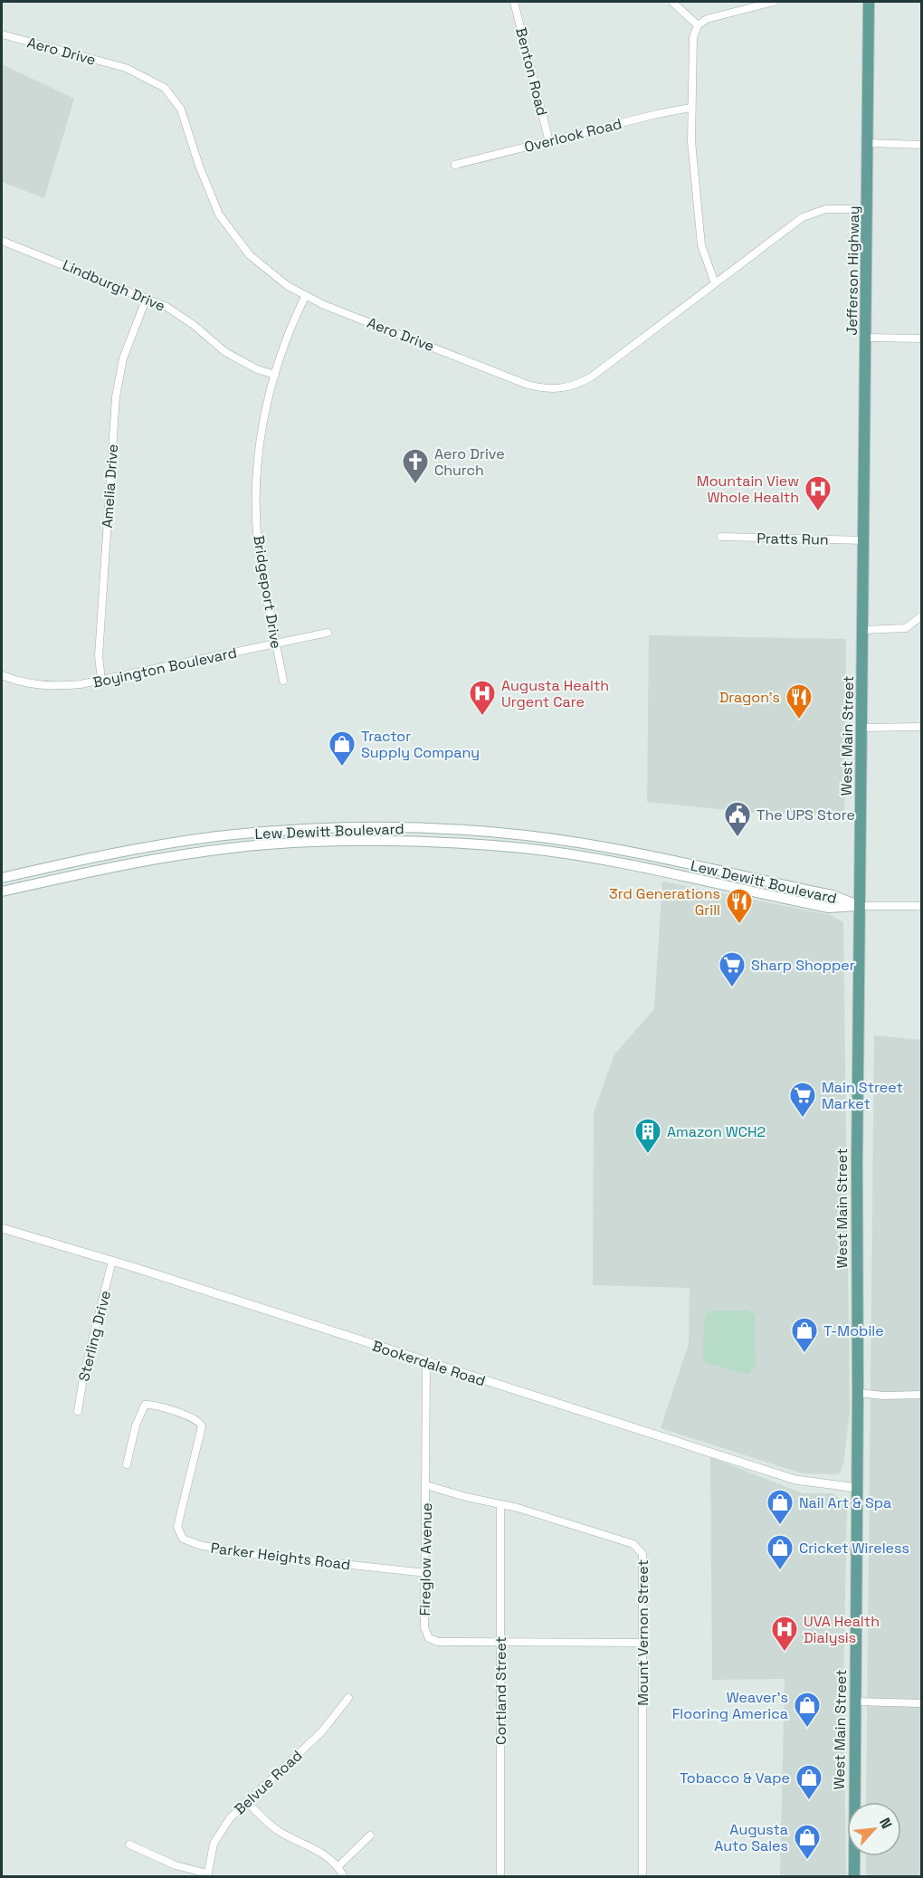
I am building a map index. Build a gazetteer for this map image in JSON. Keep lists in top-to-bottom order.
{
  "streets": {
    "main road": ["Jefferson Highway", "West Main Street", "Lew Dewitt Boulevard"],
    "street": [
      "Aero Drive",
      "Benton Road",
      "Overlook Road",
      "Lindburgh Drive",
      "Amelia Drive",
      "Pratts Run",
      "Bridgeport Drive",
      "Boyington Boulevard",
      "Sterling Drive",
      "Bookerdale Road",
      "Parker Heights Road",
      "Fireglow Avenue",
      "Mount Vernon Street",
      "Cortland Street",
      "Belvue Road"
    ]
  },
  "crossings": [
    ["Aero Drive", "Jefferson Highway"],
    ["Benton Road", "Overlook Road"],
    ["Jefferson Highway", "Pratts Run"],
    ["Jefferson Highway", "West Main Street"],
    ["Lindburgh Drive", "Amelia Drive"],
    ["Lindburgh Drive", "Bridgeport Drive"],
    ["Amelia Drive", "Boyington Boulevard"],
    ["Pratts Run", "West Main Street"],
    ["Bridgeport Drive", "Boyington Boulevard"],
    ["West Main Street", "Lew Dewitt Boulevard"],
    ["West Main Street", "Bookerdale Road"],
    ["Sterling Drive", "Bookerdale Road"],
    ["Bookerdale Road", "Fireglow Avenue"],
    ["Parker Heights Road", "Fireglow Avenue"],
    ["Fireglow Avenue", "Mount Vernon Street"],
    ["Fireglow Avenue", "Cortland Street"],
    ["Mount Vernon Street", "Cortland Street"]
  ],
  "places": {
    "church": ["Aero Drive Church"],
    "hospital": ["Mountain View Whole Health", "Augusta Health Urgent Care", "UVA Health Dialysis"],
    "restaurant": ["Dragon's", "3rd Generations Grill"],
    "shop": [
      "Tractor Supply Company",
      "T-Mobile",
      "Nail Art & Spa",
      "Cricket Wireless",
      "Weaver's Flooring America",
      "Tobacco & Vape",
      "Augusta Auto Sales"
    ],
    "public building": ["The UPS Store"],
    "supermarket": ["Sharp Shopper", "Main Street Market"],
    "building": ["Amazon WCH2"]
  },
  "north": "top right"
}
